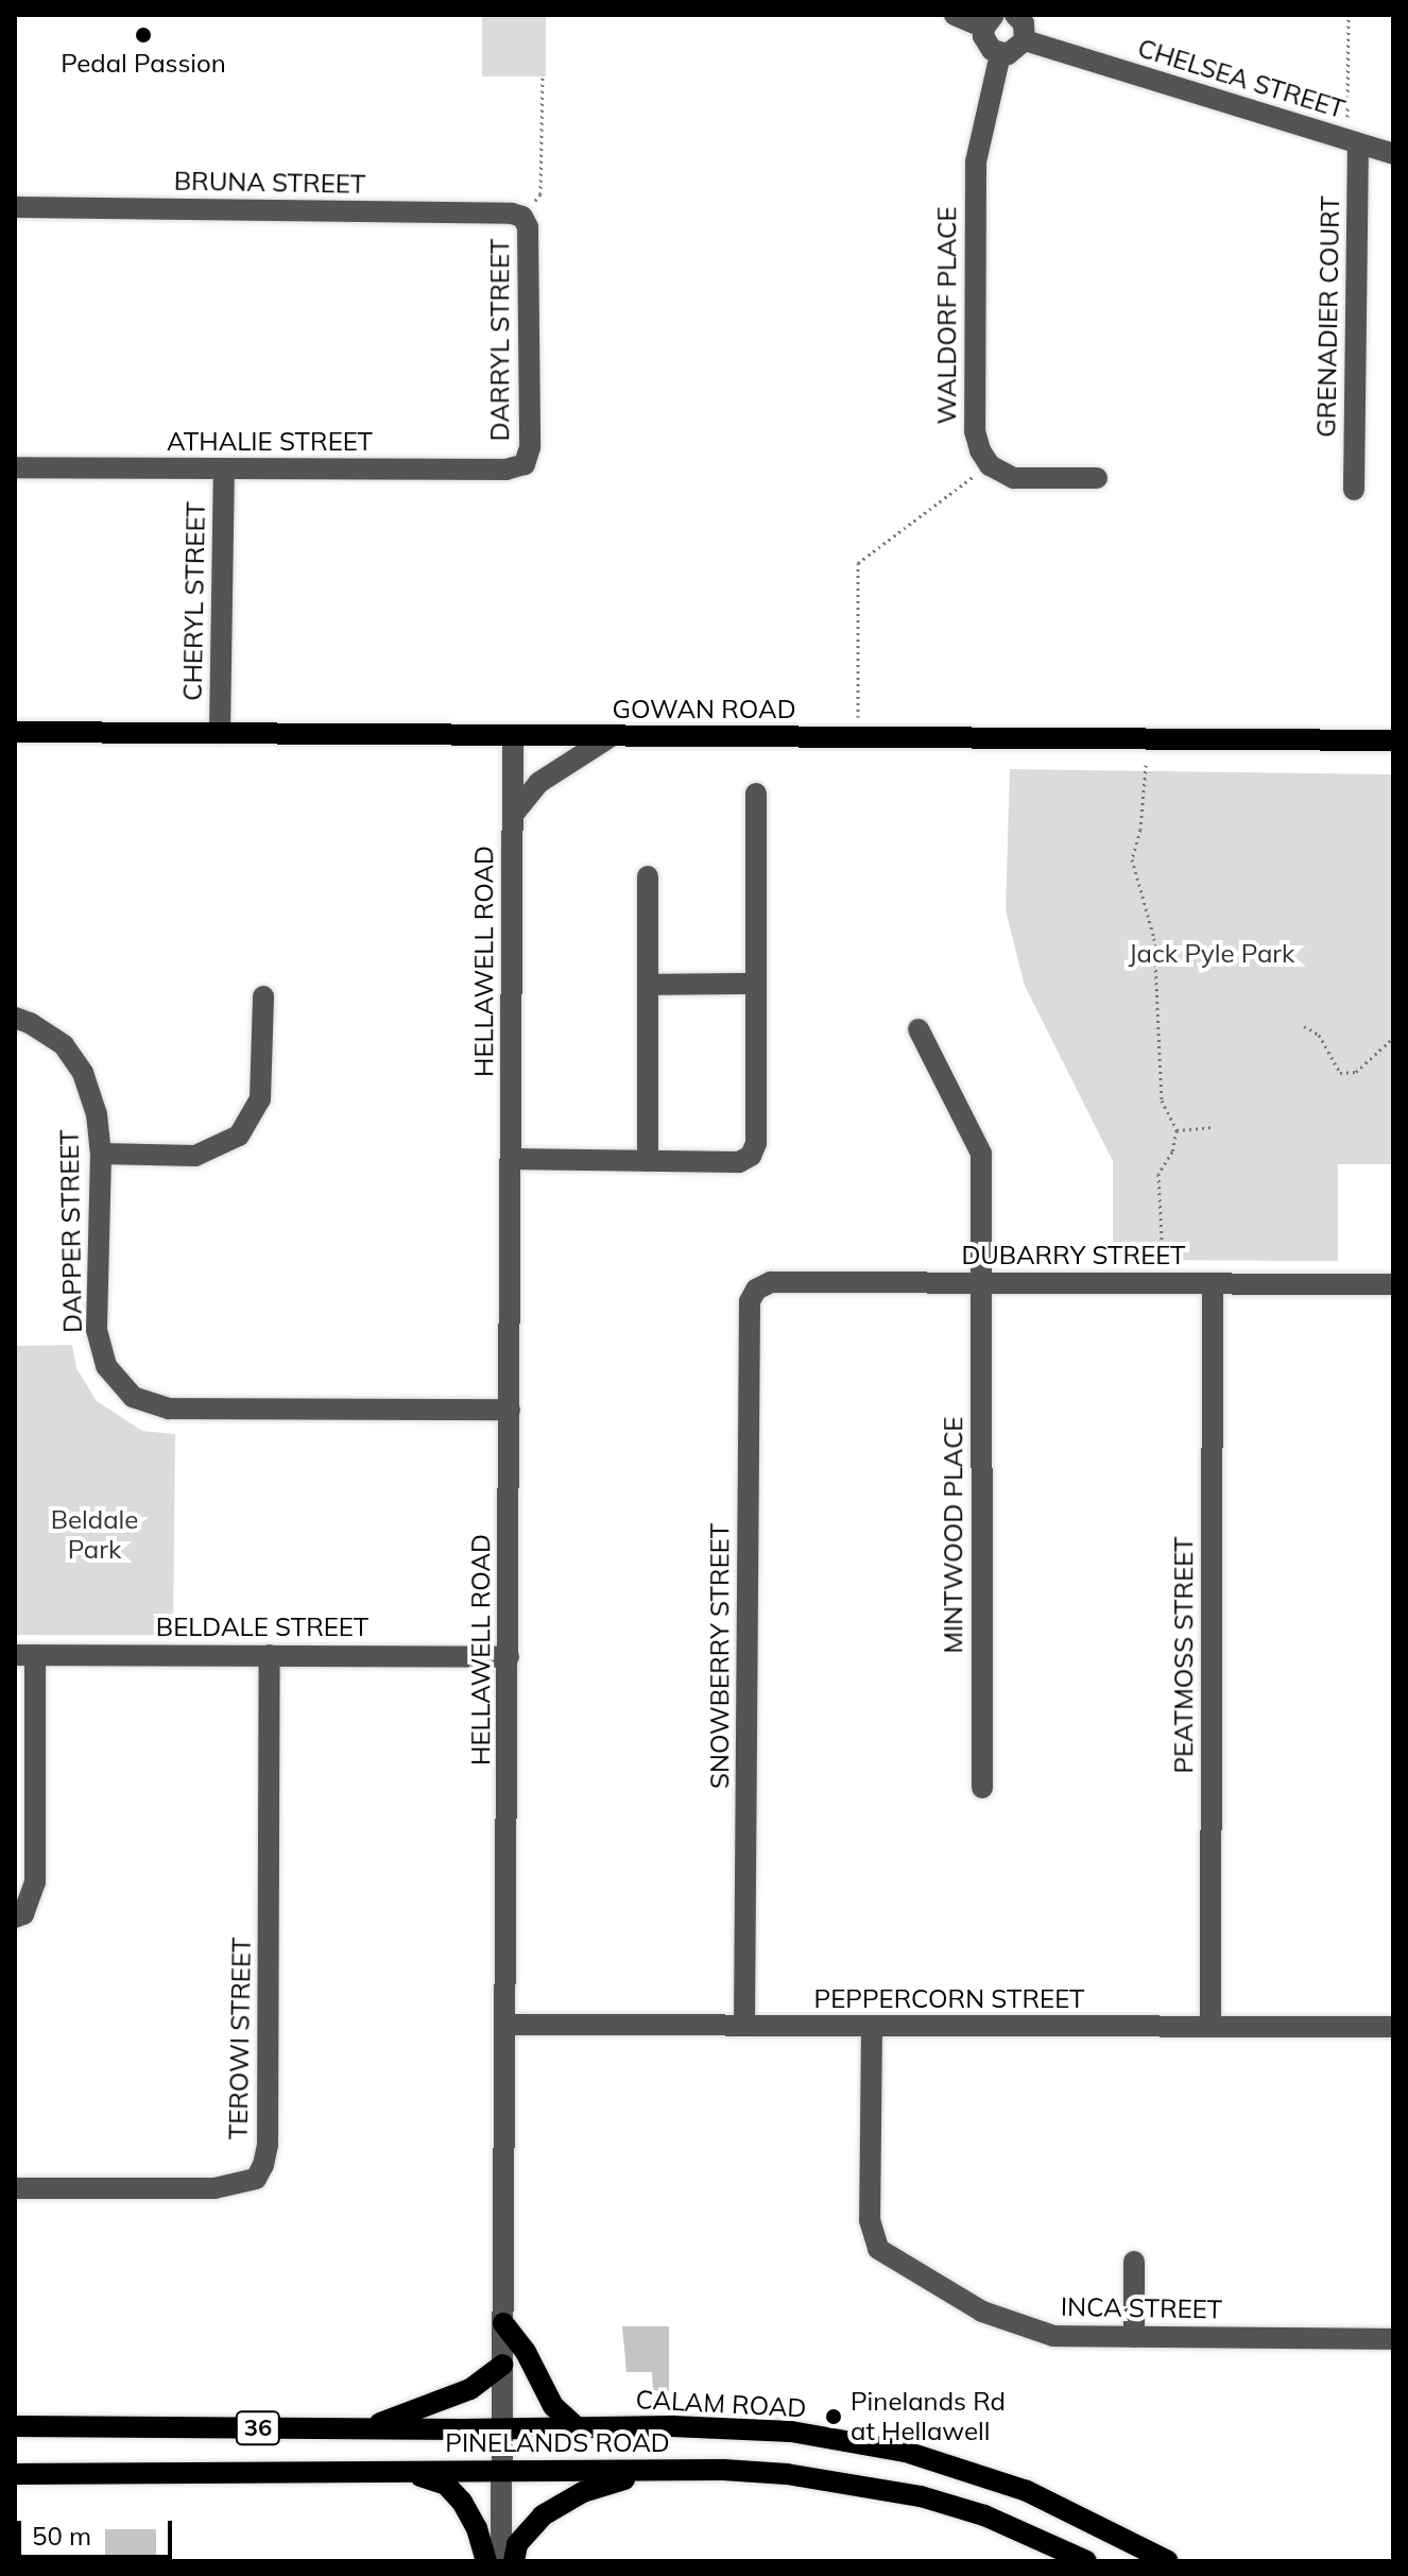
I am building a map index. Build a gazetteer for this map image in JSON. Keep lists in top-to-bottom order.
{
  "streets": {
    "main road": [
      "GOWAN ROAD",
      "CALAM ROAD",
      "36",
      "PINELANDS ROAD"
    ],
    "street": [
      "CHELSEA STREET",
      "BRUNA STREET",
      "WALDORF PLACE",
      "GRENADIER COURT",
      "DARRYL STREET",
      "ATHALIE STREET",
      "CHERYL STREET",
      "HELLAWELL ROAD",
      "DAPPER STREET",
      "DUBARRY STREET",
      "MINTWOOD PLACE",
      "BELDALE STREET",
      "PEATMOSS STREET",
      "SNOWBERRY STREET",
      "PEPPERCORN STREET",
      "TEROWI STREET",
      "INCA STREET"
    ]
  },
  "crossings": [
    ["CHELSEA STREET", "GRENADIER COURT"],
    ["BRUNA STREET", "DARRYL STREET"],
    ["DARRYL STREET", "ATHALIE STREET"],
    ["ATHALIE STREET", "CHERYL STREET"],
    ["CHERYL STREET", "GOWAN ROAD"],
    ["GOWAN ROAD", "HELLAWELL ROAD"],
    ["HELLAWELL ROAD", "DAPPER STREET"],
    ["HELLAWELL ROAD", "BELDALE STREET"],
    ["HELLAWELL ROAD", "PEPPERCORN STREET"],
    ["HELLAWELL ROAD", "CALAM ROAD"],
    ["HELLAWELL ROAD", "PINELANDS ROAD"],
    ["DUBARRY STREET", "MINTWOOD PLACE"],
    ["DUBARRY STREET", "PEATMOSS STREET"],
    ["DUBARRY STREET", "SNOWBERRY STREET"],
    ["BELDALE STREET", "TEROWI STREET"],
    ["PEATMOSS STREET", "PEPPERCORN STREET"],
    ["SNOWBERRY STREET", "PEPPERCORN STREET"],
    ["PEPPERCORN STREET", "INCA STREET"],
    ["CALAM ROAD", "PINELANDS ROAD"]
  ],
  "parks": ["Jack Pyle Park", "Beldale Park"],
  "places": ["Pedal Passion", "Pinelands Rd at Hellawell"],
  "scale_bar": "50 m"
}
